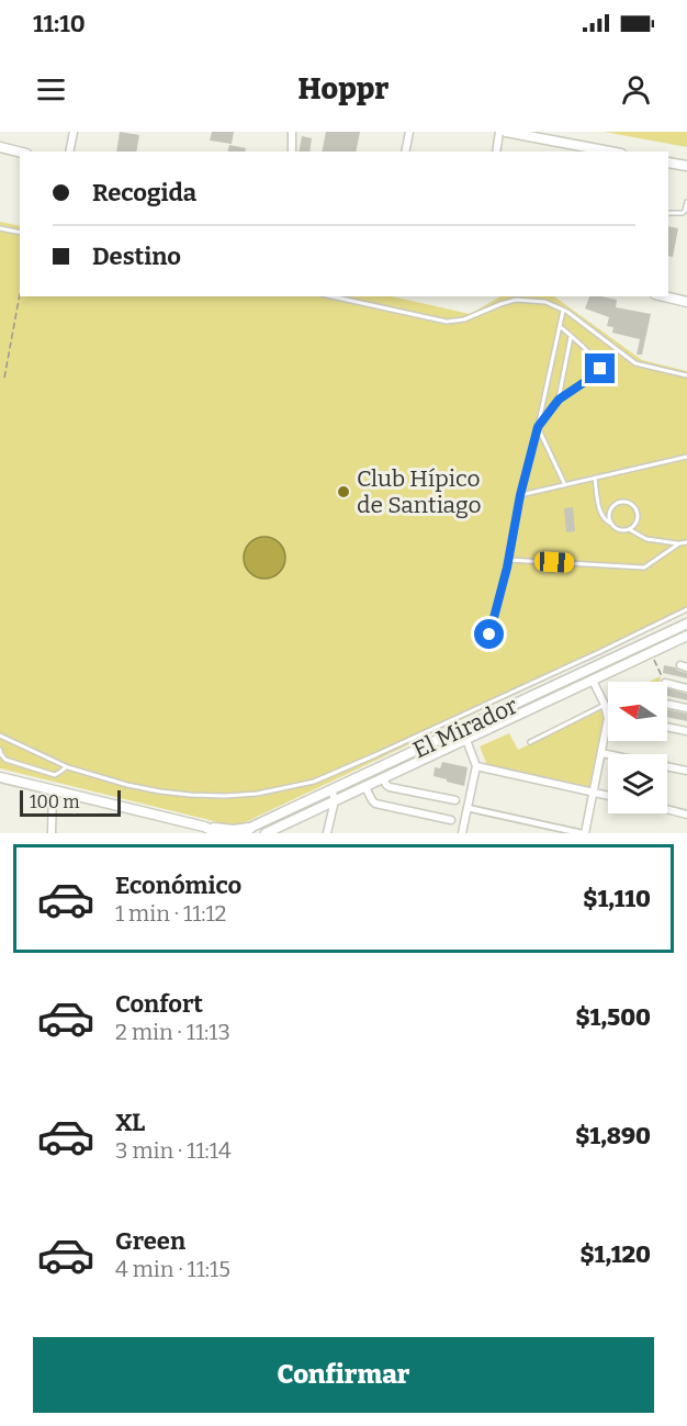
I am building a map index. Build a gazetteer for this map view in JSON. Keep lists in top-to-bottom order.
{
  "streets": {
    "main road": ["El Mirador"]
  },
  "places": ["Club Hípico de Santiago"],
  "scale_bar": "100 m",
  "north": "left",
  "page": {
    "status": "11:10",
    "header": "Hoppr",
    "banner": ["Recogida", "Destino"],
    "scale": "100 m",
    "list": [
      {
        "name": "Económico",
        "note": "1 min · 11:12",
        "value": "$1,110"
      },
      {
        "name": "Confort",
        "note": "2 min · 11:13",
        "value": "$1,500"
      },
      {
        "name": "XL",
        "note": "3 min · 11:14",
        "value": "$1,890"
      },
      {
        "name": "Green",
        "note": "4 min · 11:15",
        "value": "$1,120"
      }
    ],
    "buttons": "Confirmar"
  }
}
